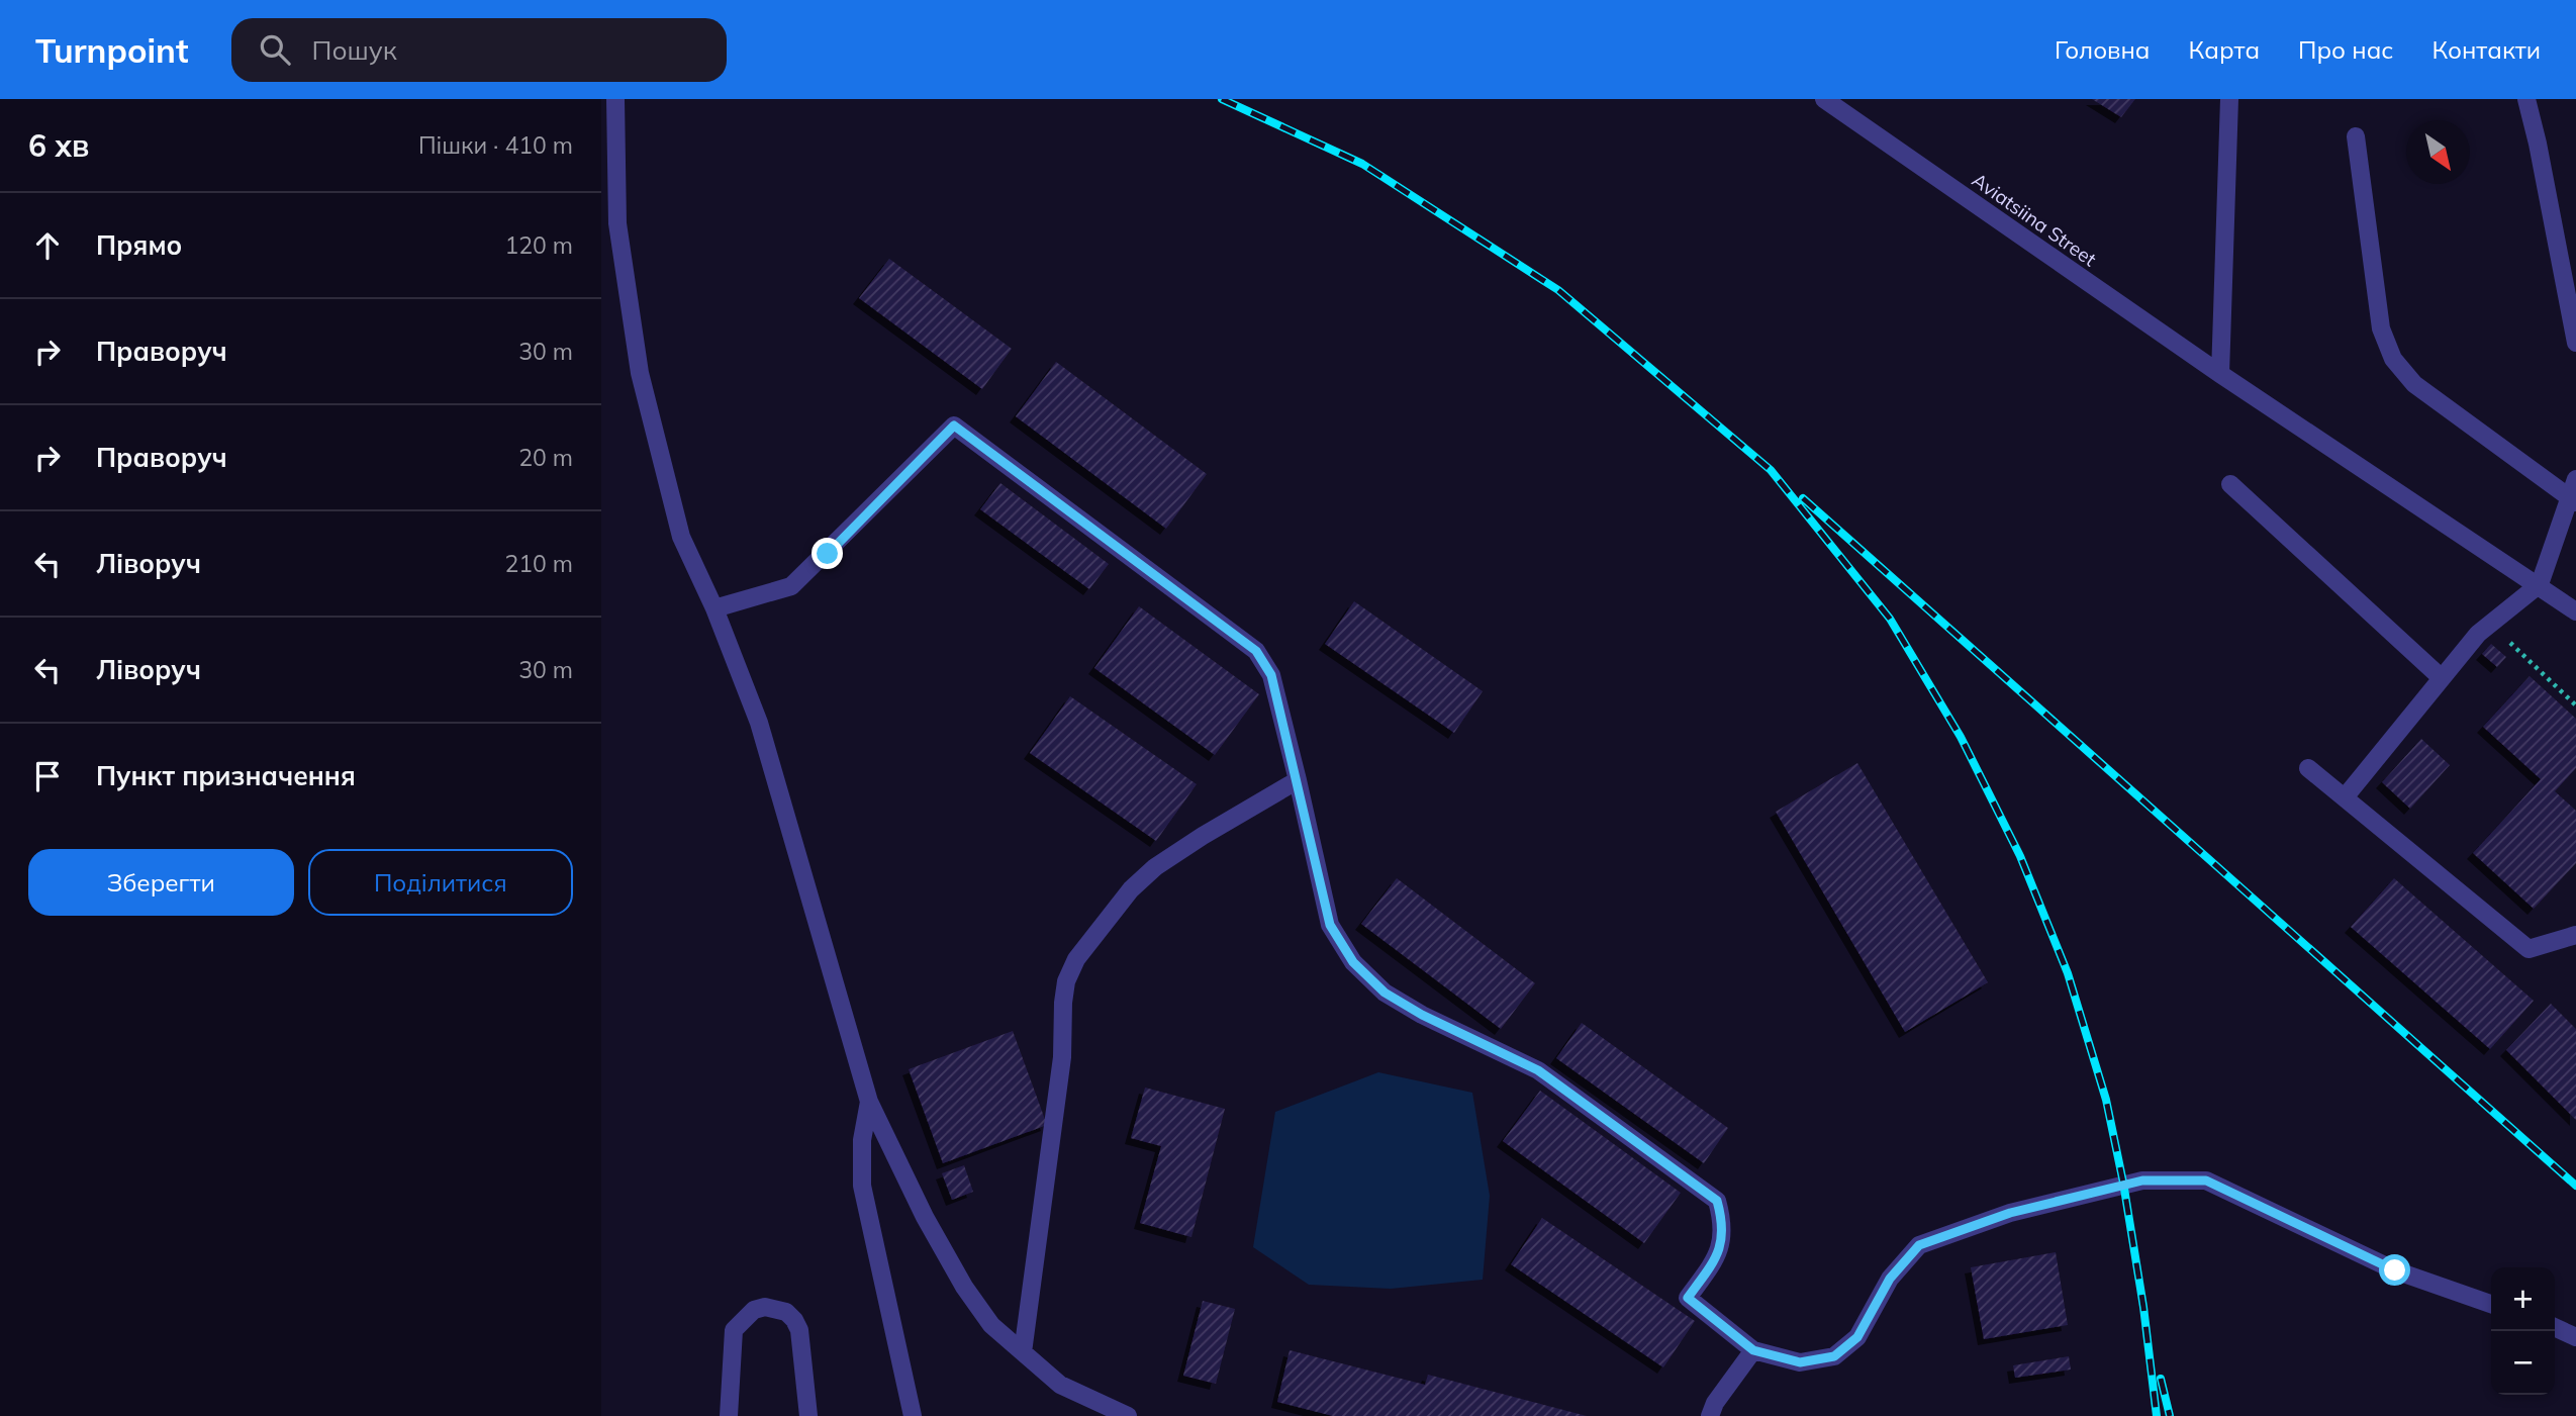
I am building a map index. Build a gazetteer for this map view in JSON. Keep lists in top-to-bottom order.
{
  "streets": {
    "street": ["Aviatsiina Street"]
  },
  "north": "bottom right",
  "page": {
    "header": "Turnpoint",
    "search": "Пошук",
    "nav": [
      "Головна",
      "Карта",
      "Про нас",
      "Контакти"
    ],
    "heading": ["6 хв", "Пішки · 410 m"],
    "list": [
      ["Прямо", "120 m"],
      ["Праворуч", "30 m"],
      ["Праворуч", "20 m"],
      ["Ліворуч", "210 m"],
      ["Ліворуч", "30 m"],
      "Пункт призначення"
    ],
    "buttons": ["Зберегти", "Поділитися"],
    "map_buttons": ["+", "−"]
  }
}
